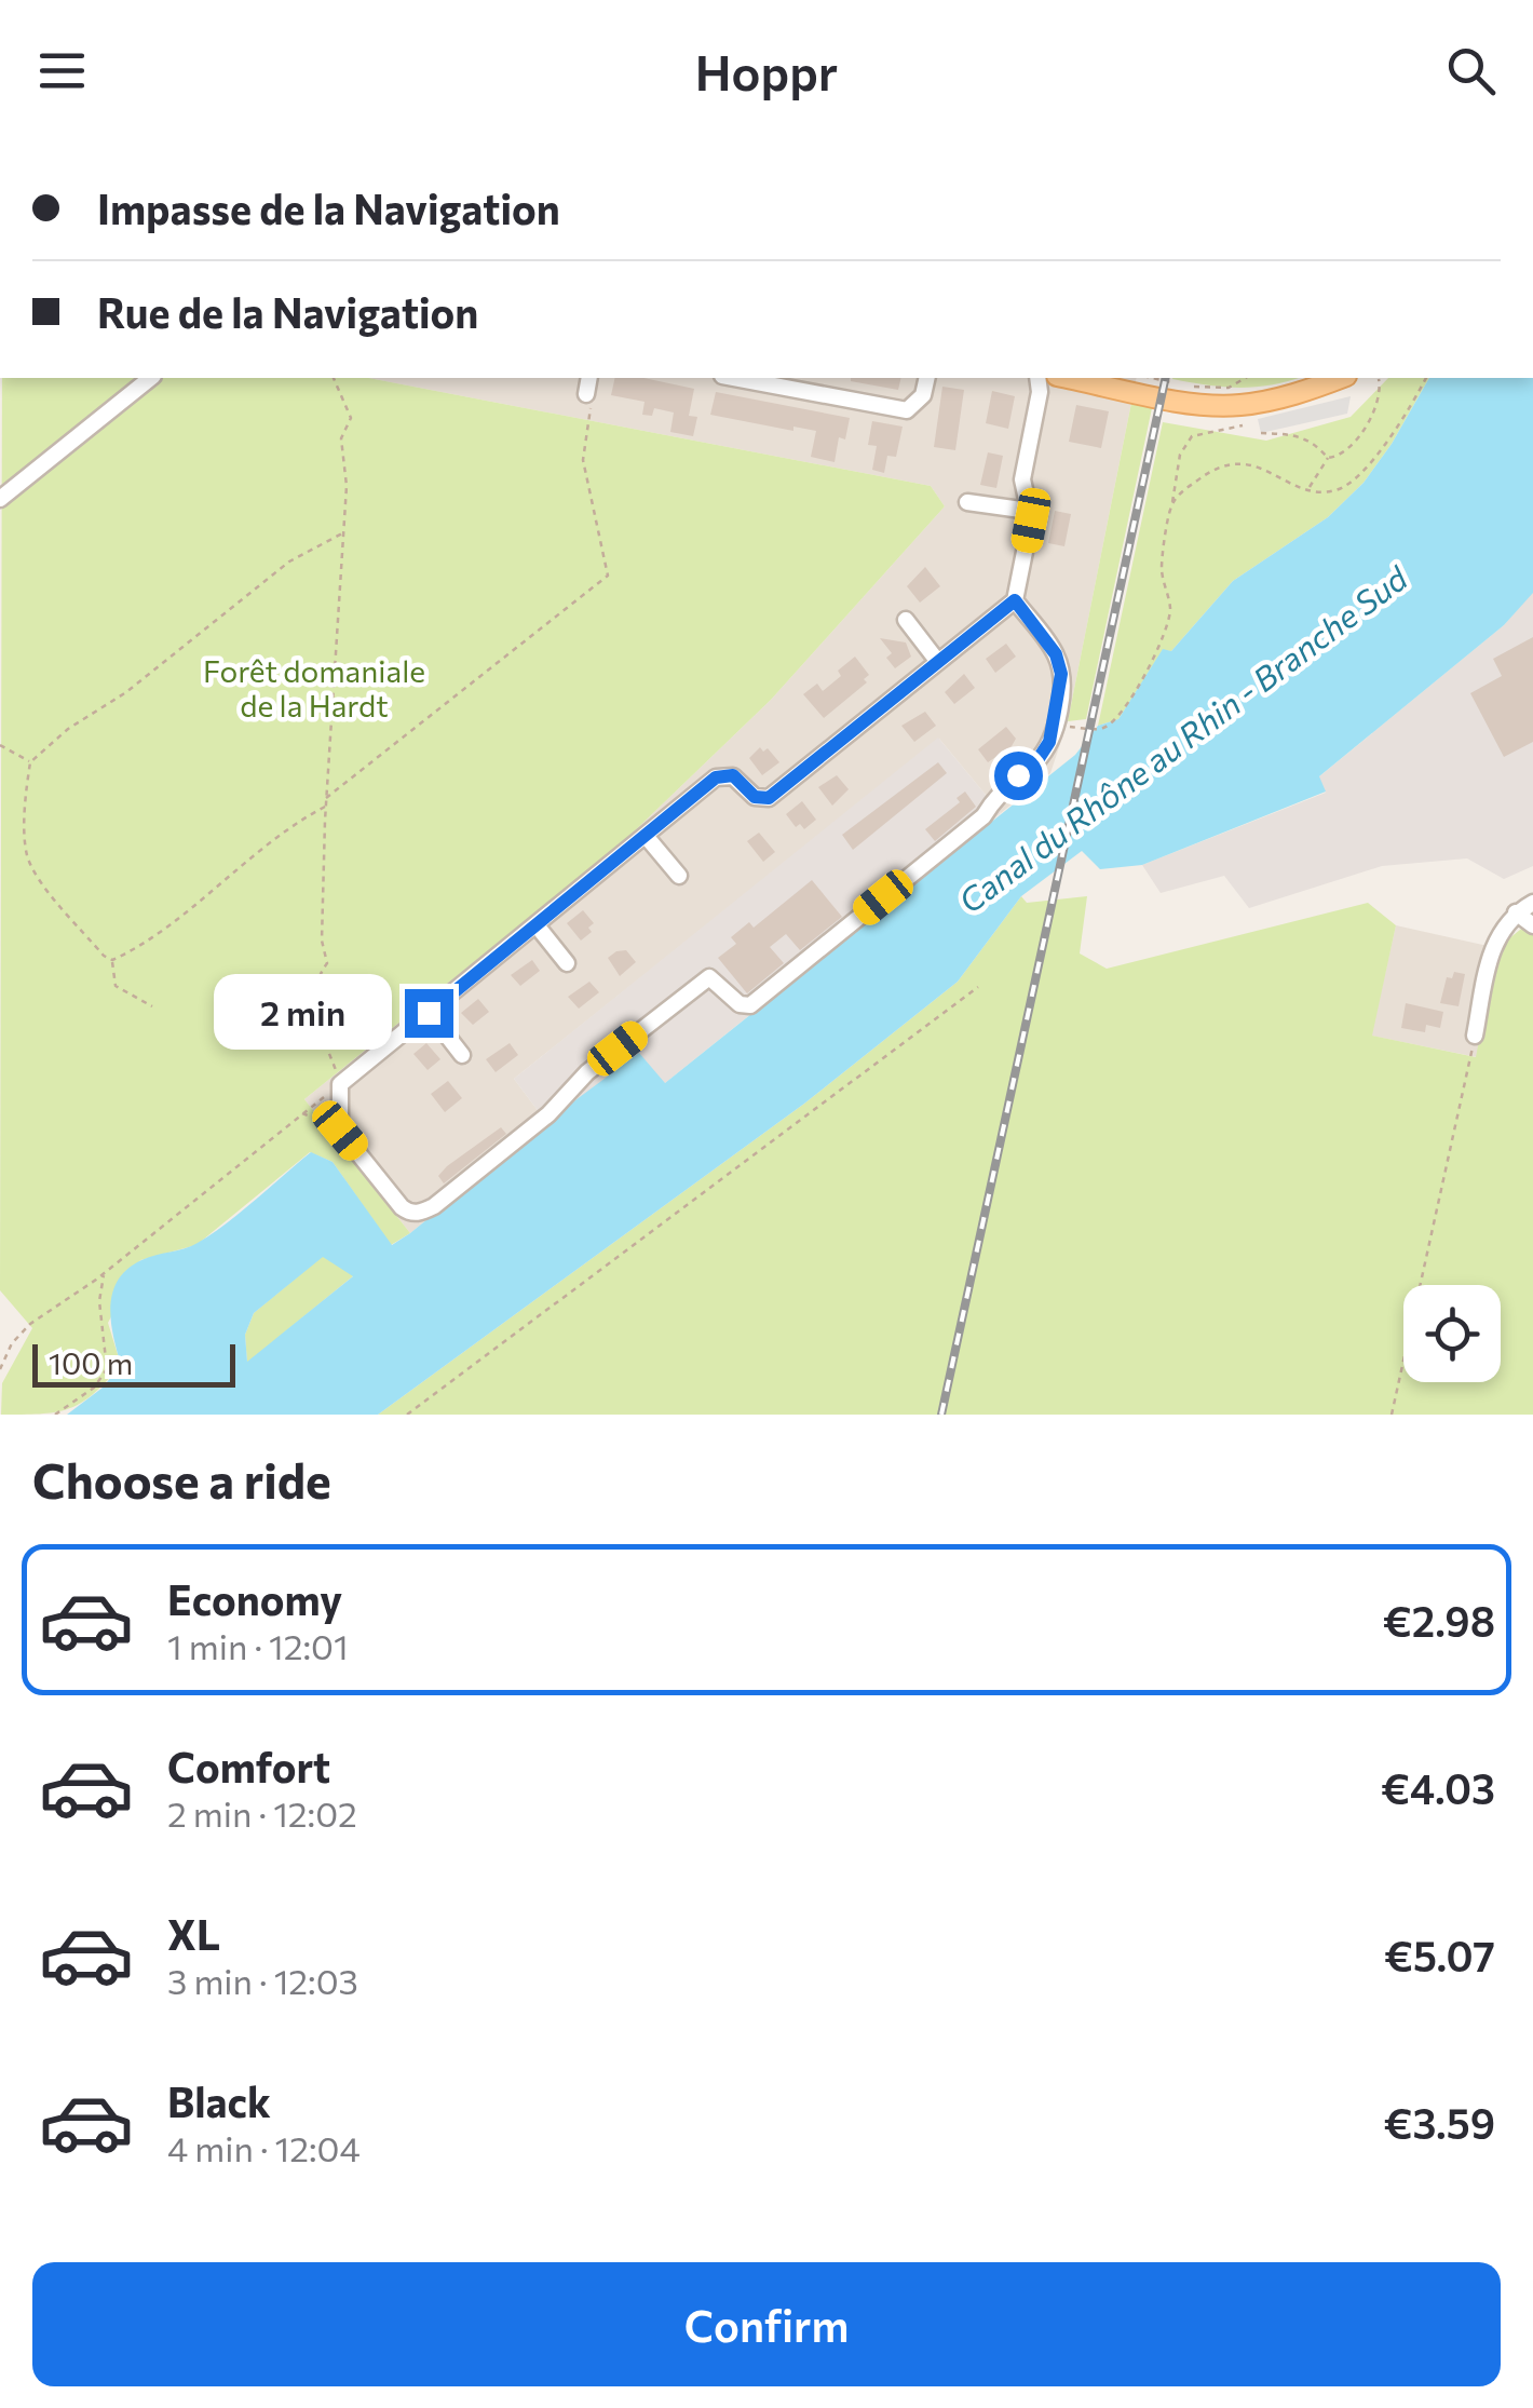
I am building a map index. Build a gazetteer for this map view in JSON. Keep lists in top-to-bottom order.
{
  "water": ["Canal du Rhône au Rhin - Branche Sud"],
  "parks": ["Forêt domaniale de la Hardt"],
  "scale_bar": "100 m",
  "page": {
    "header": "Hoppr",
    "banner": ["Impasse de la Navigation", "Rue de la Navigation"],
    "bubble": "2 min",
    "scale": "100 m",
    "heading": "Choose a ride",
    "list": [
      {
        "name": "Economy",
        "note": "1 min · 12:01",
        "value": "€2.98"
      },
      {
        "name": "Comfort",
        "note": "2 min · 12:02",
        "value": "€4.03"
      },
      {
        "name": "XL",
        "note": "3 min · 12:03",
        "value": "€5.07"
      },
      {
        "name": "Black",
        "note": "4 min · 12:04",
        "value": "€3.59"
      }
    ],
    "buttons": "Confirm"
  }
}
